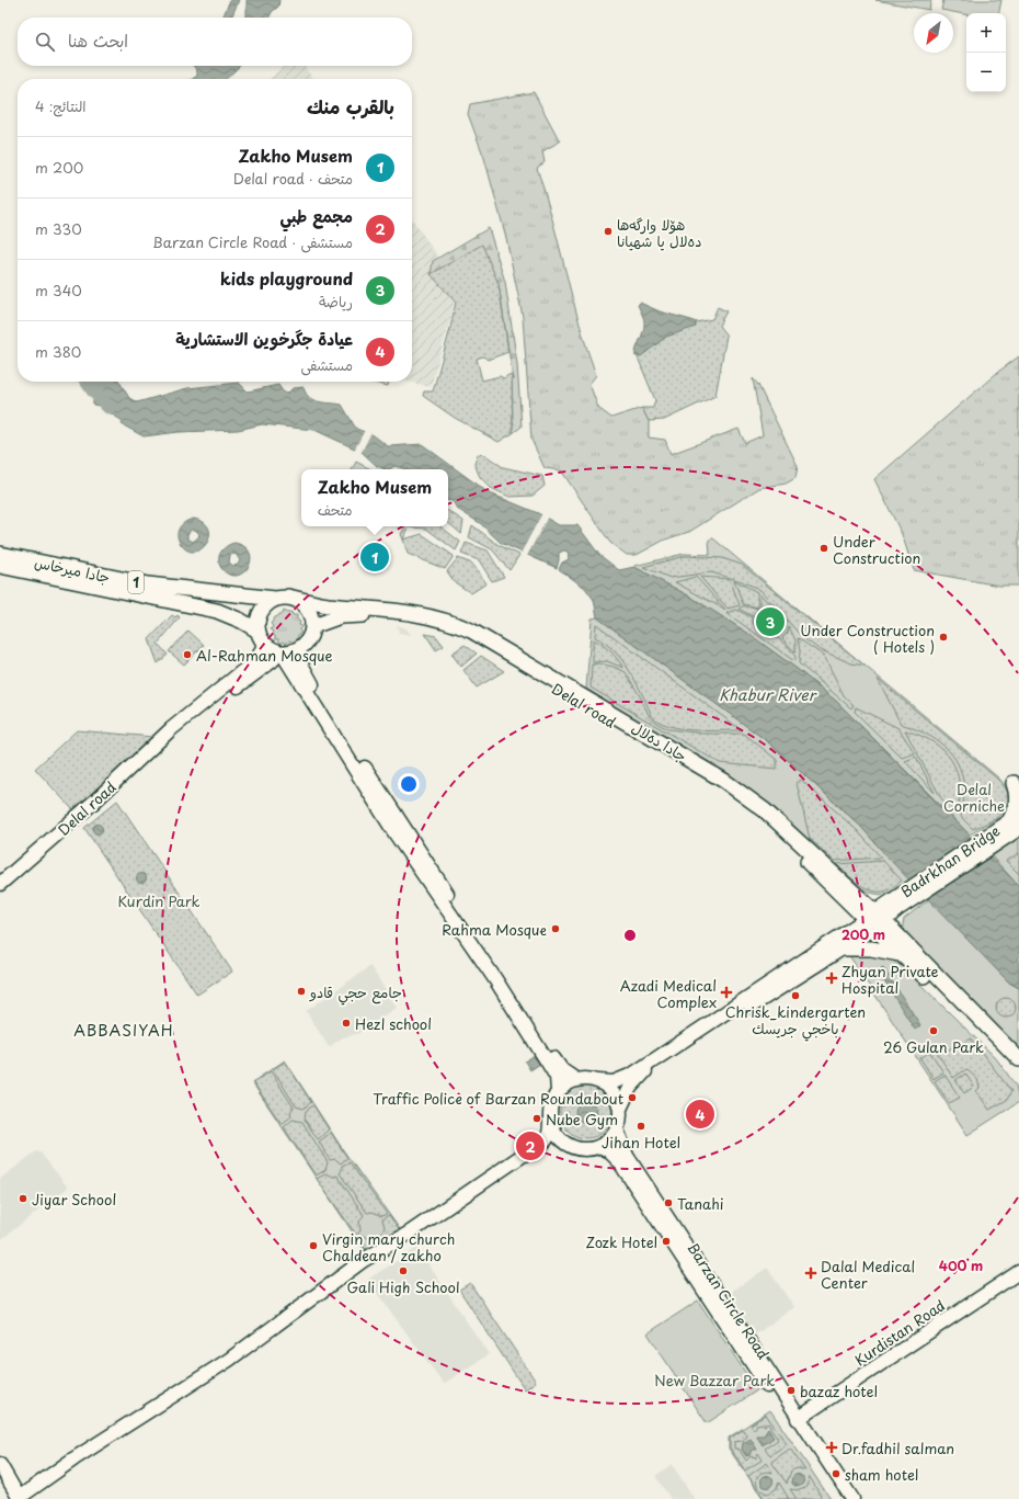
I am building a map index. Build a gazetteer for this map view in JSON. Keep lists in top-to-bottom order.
{
  "streets": {
    "main road": [
      "جادا ميرخاس",
      "1",
      "Delal road",
      "جادا دەلال",
      "Badrkhan Bridge",
      "Barzan Circle Road",
      "Kurdistan Road"
    ]
  },
  "crossings": [
    ["جادا ميرخاس", "Delal road"],
    ["جادا ميرخاس", "جادا دەلال"],
    ["Delal road", "جادا دەلال"],
    ["Delal road", "Badrkhan Bridge"],
    ["جادا دەلال", "Badrkhan Bridge"],
    ["Barzan Circle Road", "Kurdistan Road"]
  ],
  "districts": ["ABBASIYAH"],
  "water": ["Khabur River"],
  "parks": ["Delal Corniche", "Kurdin Park", "New Bazzar Park"],
  "places": {
    "other": [
      "هۆلا وارگەها دەلال یا شهیانا",
      "Under Construction",
      "Under Construction ( Hotels )",
      "Al-Rahman Mosque",
      "Rahma Mosque",
      "جامع حجي قادو",
      "Chrisk_kindergarten باخجي جريسك",
      "Hezl school",
      "26 Gulan Park",
      "Traffic Police of Barzan Roundabout",
      "Nube Gym",
      "Jihan Hotel",
      "Jiyar School",
      "Tanahi",
      "Zozk Hotel",
      "Virgin mary church Chaldean / zakho",
      "Gali High School",
      "bazaz hotel",
      "sham hotel"
    ],
    "health": [
      "Zhyan Private Hospital",
      "Azadi Medical Complex",
      "Dalal Medical Center",
      "Dr.fadhil salman"
    ]
  },
  "north": "bottom left",
  "page": {
    "map_buttons": ["+", "−"],
    "search": "ابحث هنا",
    "heading": ["بالقرب منك", "النتائج: 4"],
    "list": [
      {
        "mark": "1",
        "name": "Zakho Musem",
        "note": "متحف · Delal road",
        "value": "200 m"
      },
      {
        "mark": "2",
        "name": "مجمع طبي",
        "note": "مستشفى · Barzan Circle Road",
        "value": "330 m"
      },
      {
        "mark": "3",
        "name": "kids playground",
        "note": "رياضة",
        "value": "340 m"
      },
      {
        "mark": "4",
        "name": "عيادة جگرخوين الاستشارية",
        "note": "مستشفى",
        "value": "380 m"
      }
    ],
    "popup": ["Zakho Musem", "متحف"],
    "pins": [
      "1",
      "3",
      "4",
      "2"
    ]
  },
  "rings": ["200 m", "400 m"]
}
